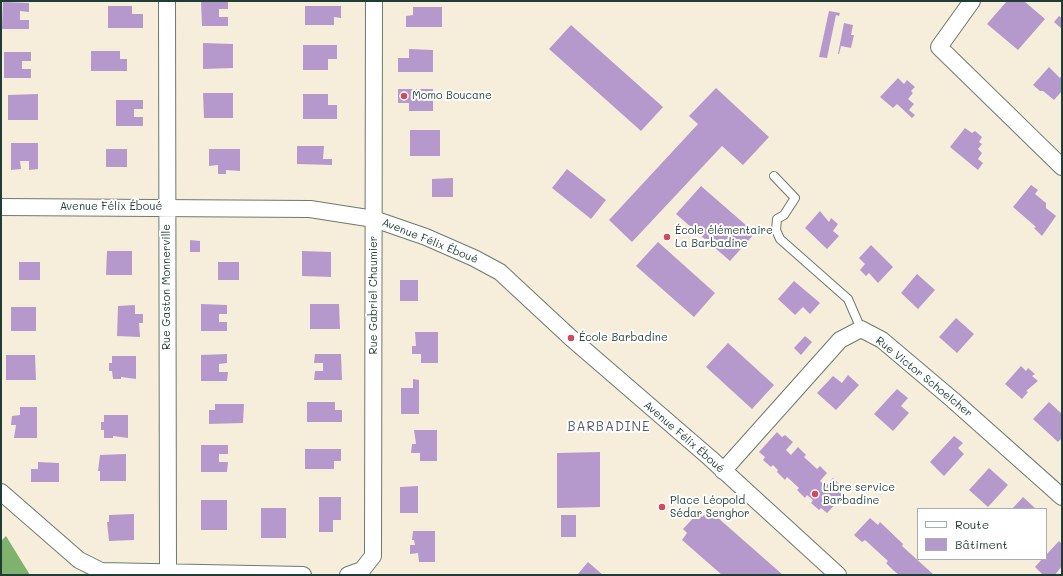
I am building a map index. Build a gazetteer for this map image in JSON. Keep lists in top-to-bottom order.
{
  "streets": {
    "street": [
      "Avenue Félix Éboué",
      "Rue Gaston Monnerville",
      "Rue Gabriel Chaumier",
      "Rue Victor Schoelcher"
    ]
  },
  "crossings": [
    ["Avenue Félix Éboué", "Rue Gaston Monnerville"],
    ["Avenue Félix Éboué", "Rue Gabriel Chaumier"]
  ],
  "districts": ["BARBADINE"],
  "places": [
    "Momo Boucane",
    "École élémentaire La Barbadine",
    "École Barbadine",
    "Libre service Barbadine",
    "Place Léopold Sédar Senghor"
  ],
  "legend": ["Route", "Bâtiment"]
}
